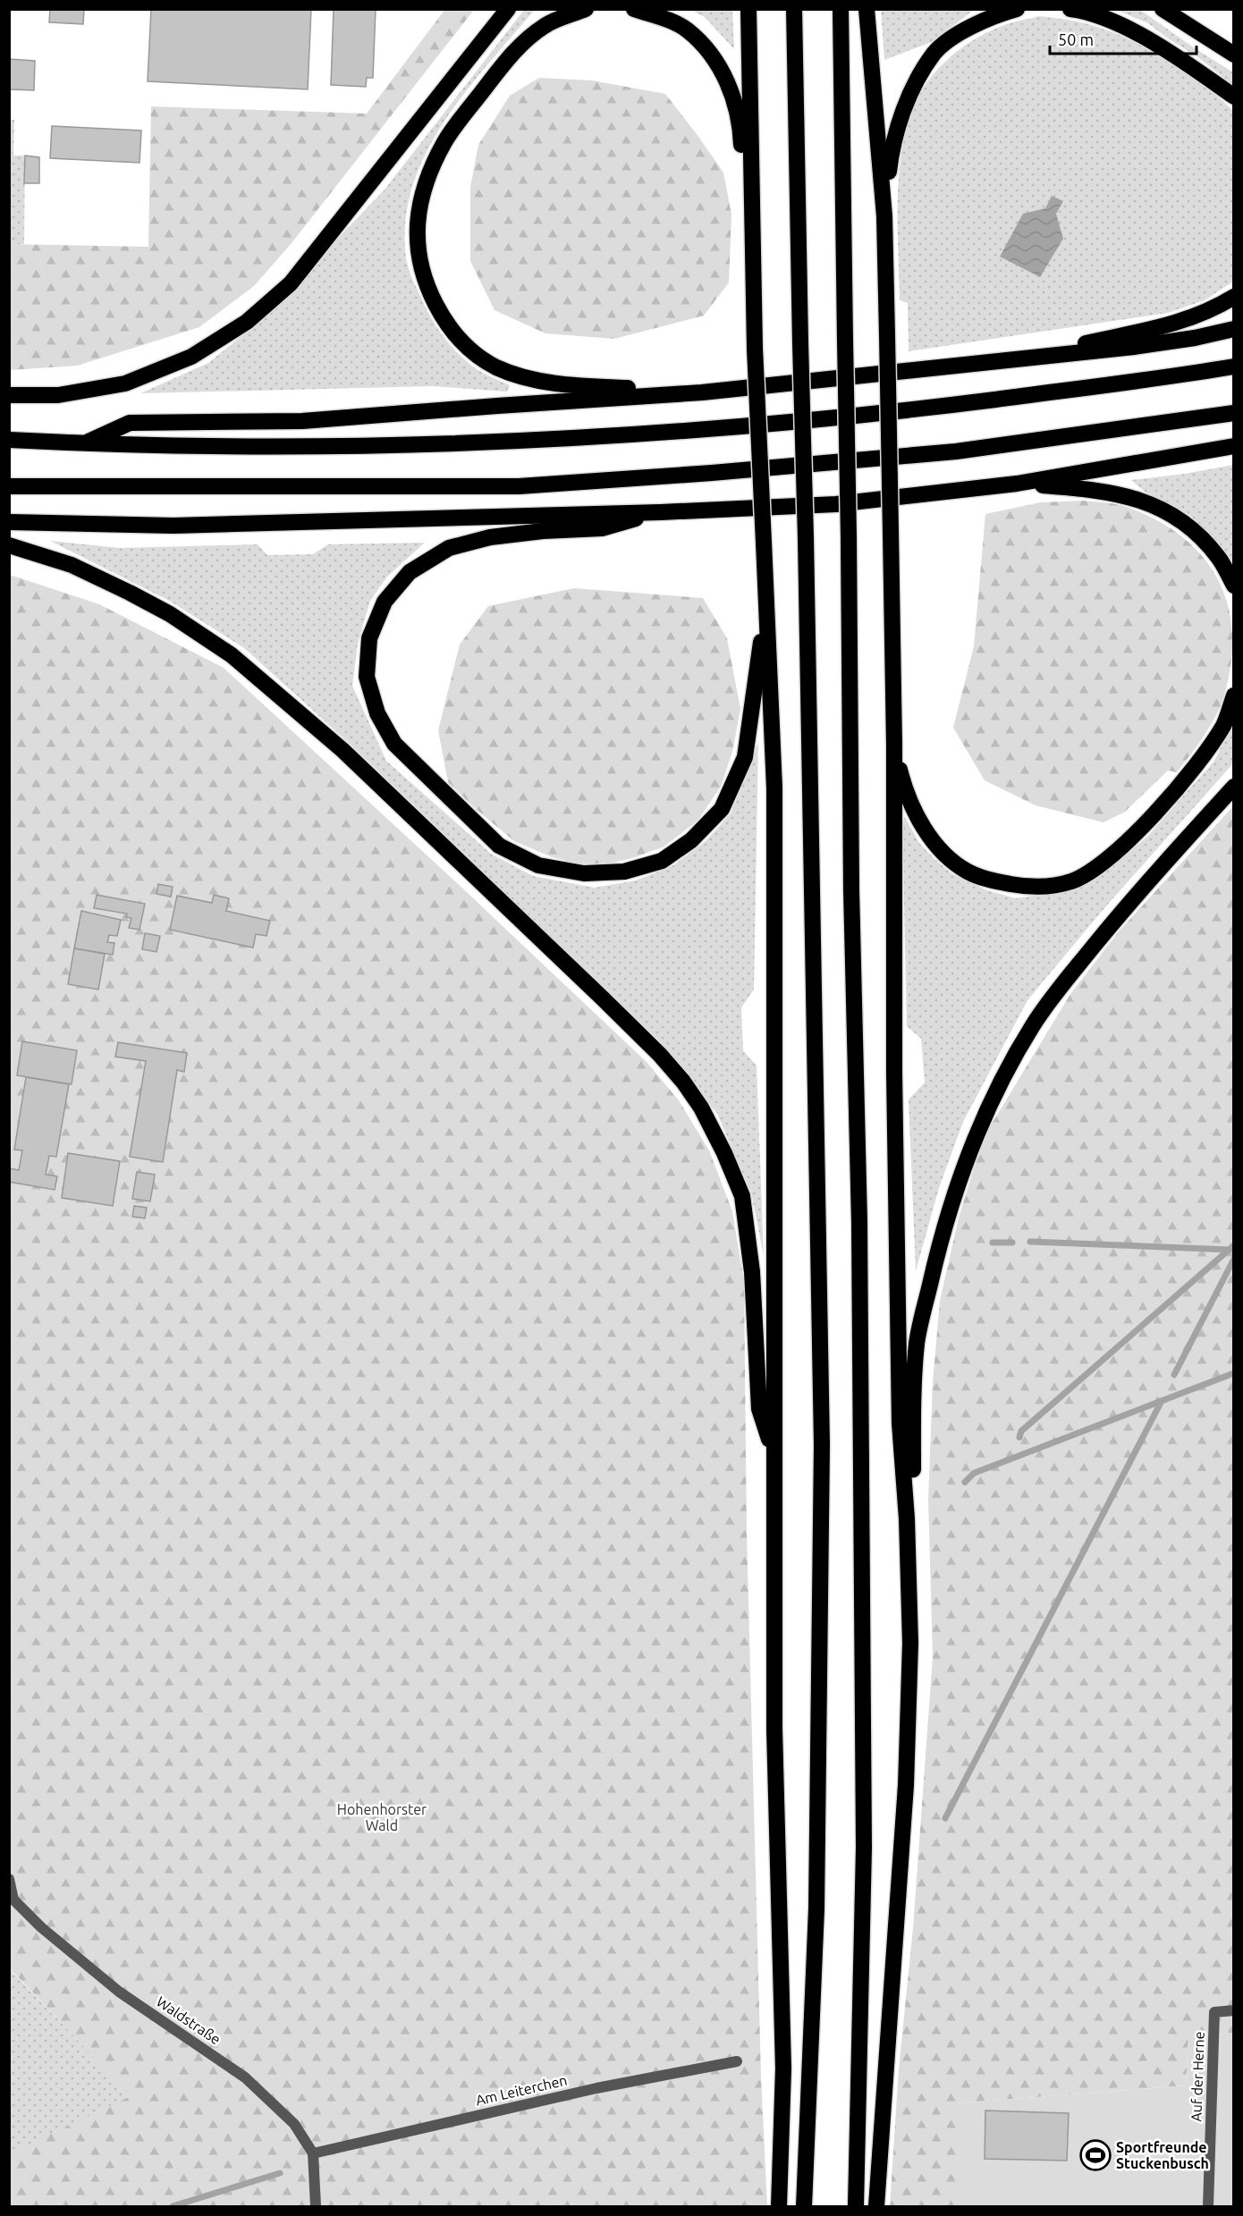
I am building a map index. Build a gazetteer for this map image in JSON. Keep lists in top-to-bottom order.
{
  "streets": {
    "street": ["Waldstraße", "Auf der Herne", "Am Leiterchen"]
  },
  "crossings": [
    ["Waldstraße", "Am Leiterchen"]
  ],
  "parks": ["Hohenhorster Wald"],
  "places": {
    "sports": ["Sportfreunde Stuckenbusch"]
  },
  "scale_bar": "50 m"
}
